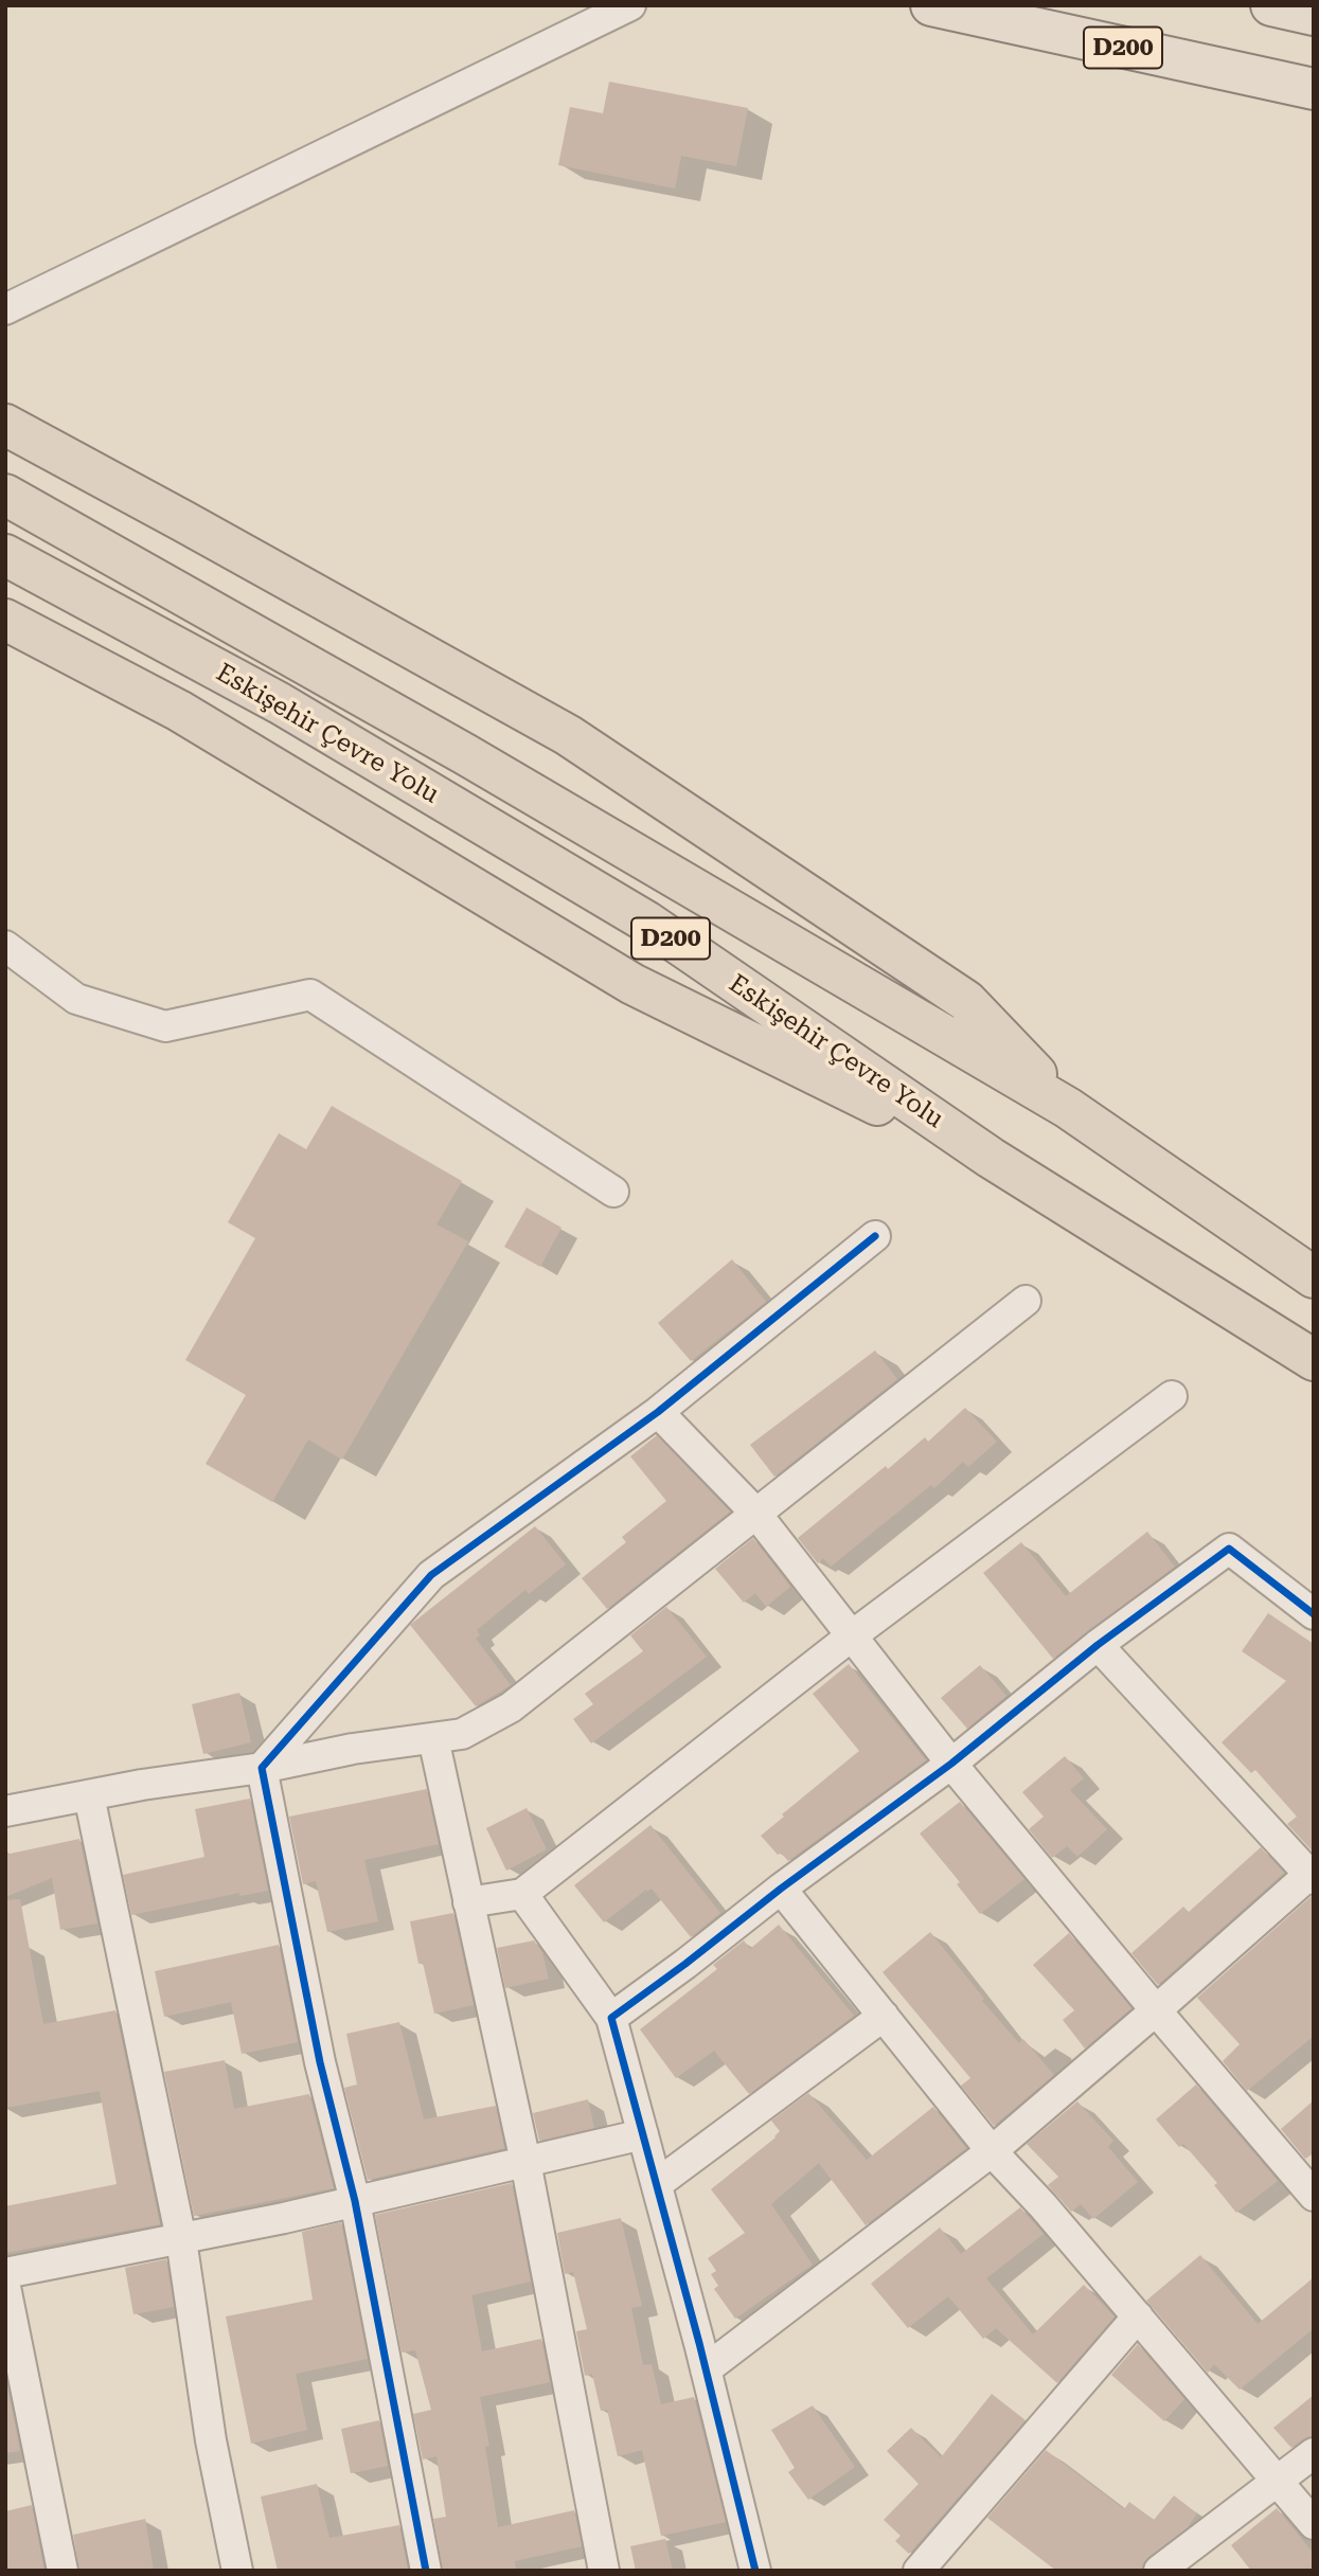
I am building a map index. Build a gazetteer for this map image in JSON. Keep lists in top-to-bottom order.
{
  "streets": {
    "highway": ["D200", "Eskişehir Çevre Yolu"]
  }
}
